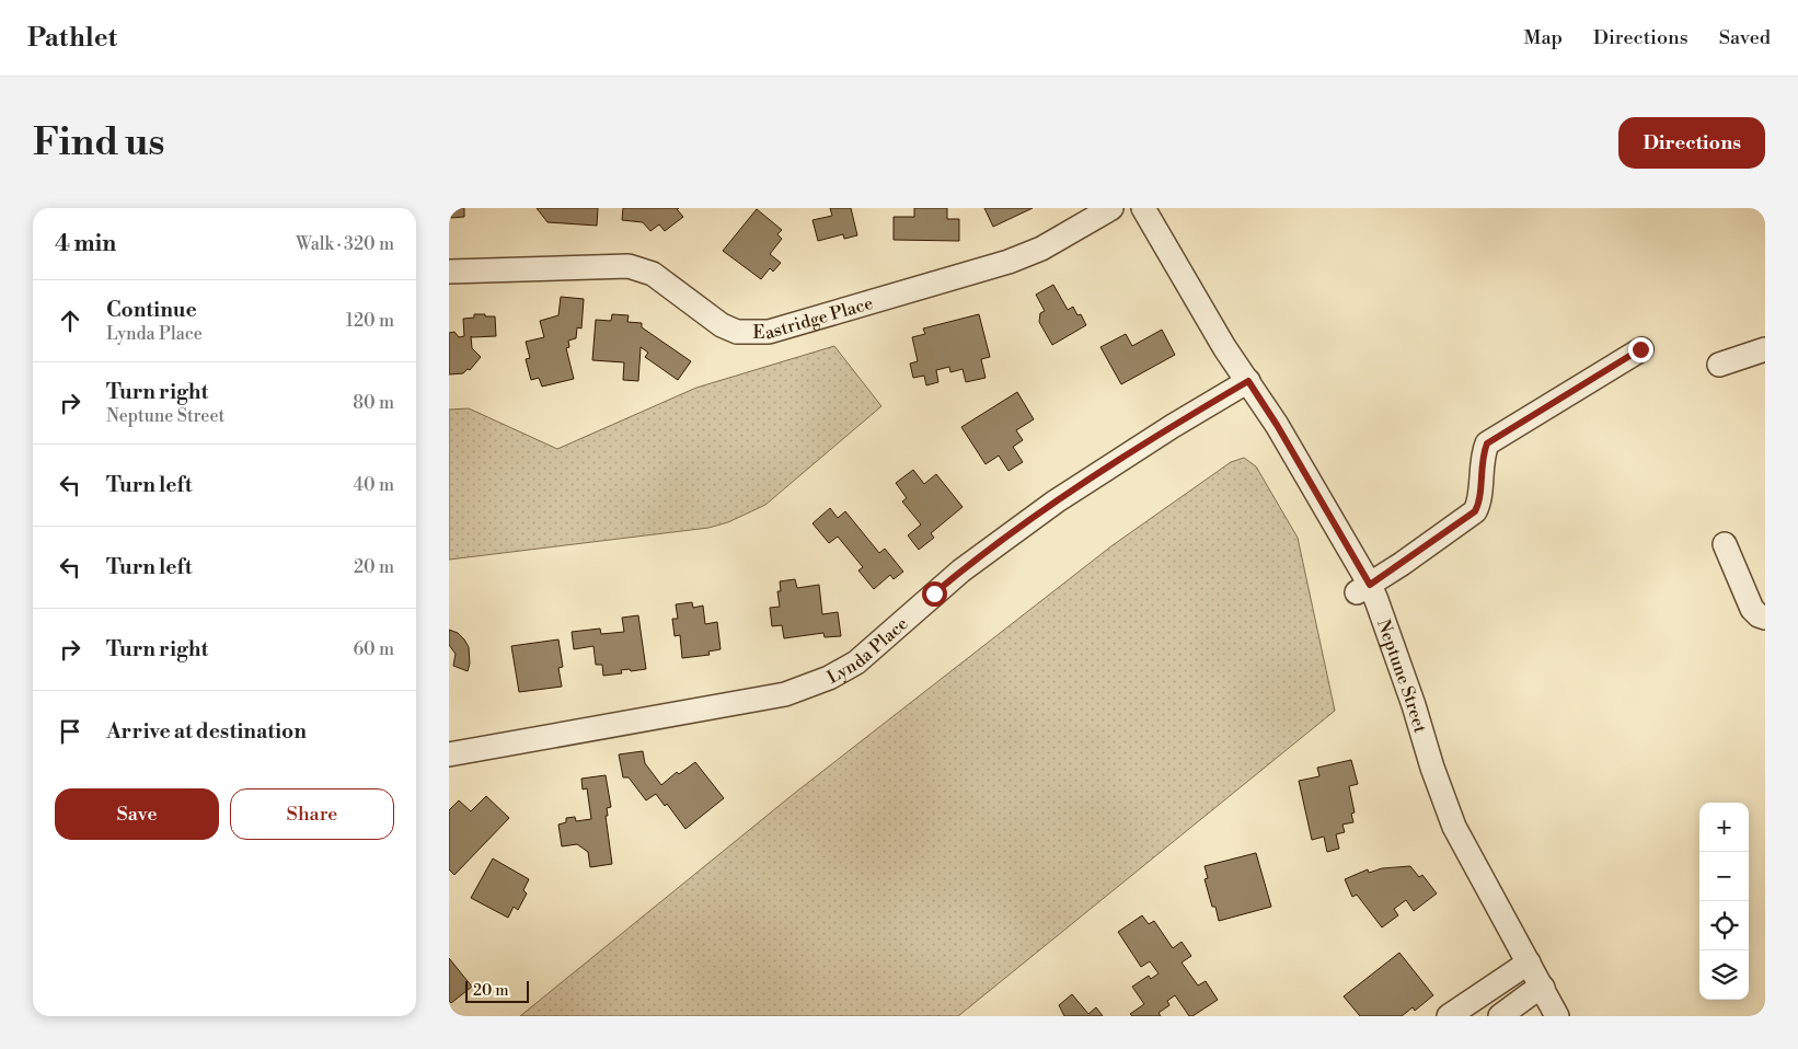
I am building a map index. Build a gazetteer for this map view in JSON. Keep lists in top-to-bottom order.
{
  "streets": {
    "street": ["Eastridge Place", "Lynda Place", "Neptune Street"]
  },
  "crossings": [
    ["Lynda Place", "Neptune Street"]
  ],
  "scale_bar": "20 m",
  "page": {
    "header": "Pathlet",
    "nav": ["Map", "Directions", "Saved"],
    "buttons": [
      "Directions",
      ["Save", "Share"]
    ],
    "title": "Find us",
    "heading": ["4 min", "Walk · 320 m"],
    "list": [
      ["Continue", "Lynda Place", "120 m"],
      ["Turn right", "Neptune Street", "80 m"],
      ["Turn left", "40 m"],
      ["Turn left", "20 m"],
      ["Turn right", "60 m"],
      "Arrive at destination"
    ],
    "map_buttons": ["+", "−"],
    "scale": "20 m"
  }
}
